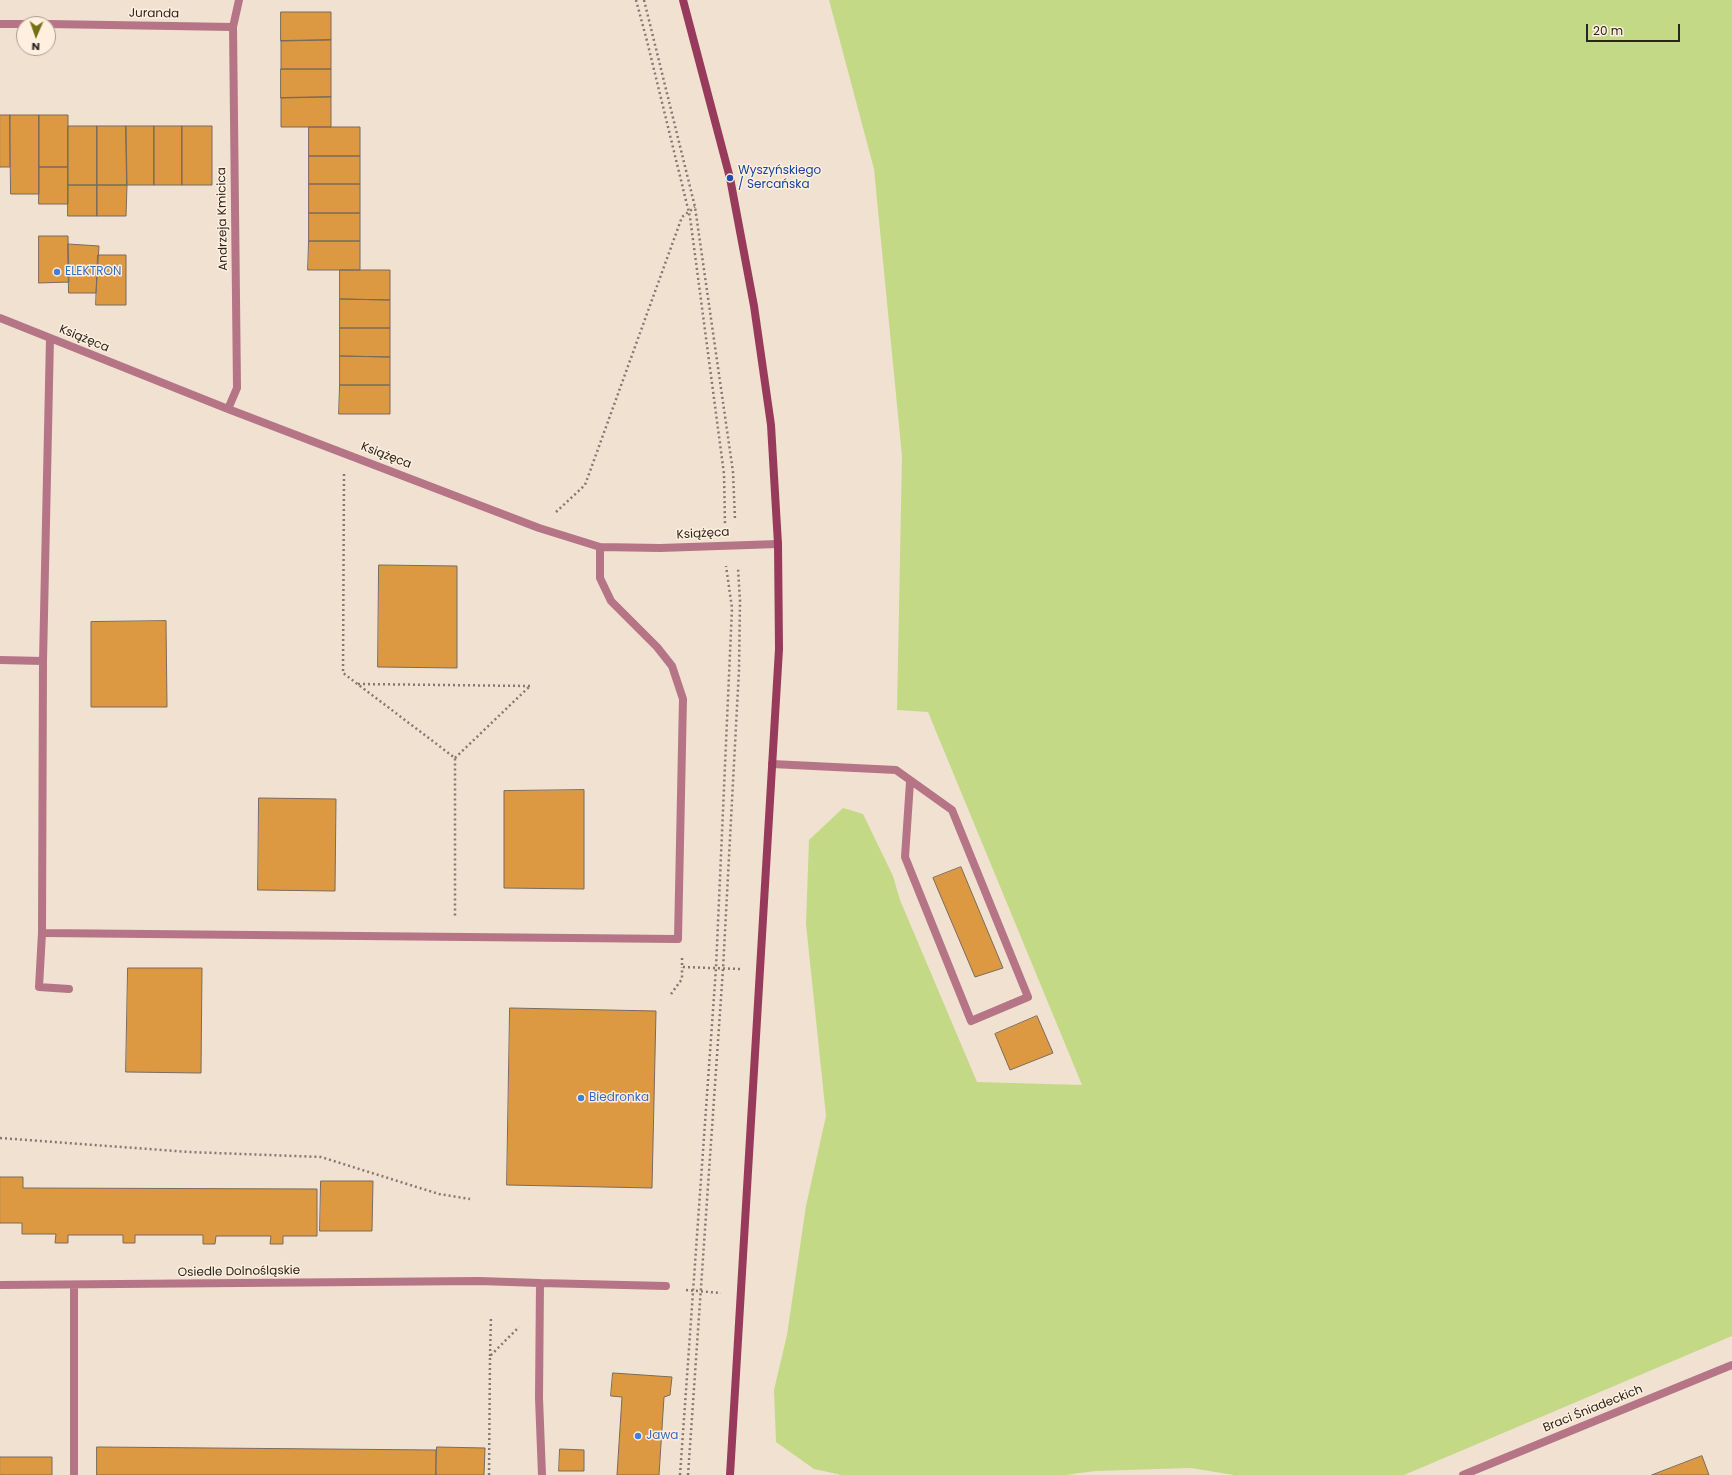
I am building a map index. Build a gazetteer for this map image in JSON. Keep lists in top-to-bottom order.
{
  "streets": {
    "street": [
      "Juranda",
      "Andrzeja Kmicica",
      "Książęca",
      "Osiedle Dolnośląskie",
      "Braci Śniadeckich"
    ]
  },
  "crossings": [
    ["Juranda", "Andrzeja Kmicica"],
    ["Andrzeja Kmicica", "Książęca"]
  ],
  "places": [
    "Wyszyńskiego / Sercańska",
    "ELEKTRON",
    "Biedronka",
    "Jawa"
  ],
  "scale_bar": "20 m",
  "north": "bottom"
}
